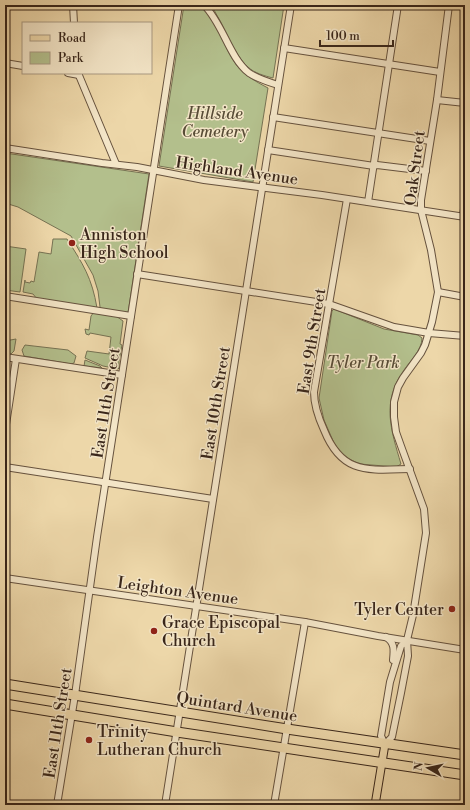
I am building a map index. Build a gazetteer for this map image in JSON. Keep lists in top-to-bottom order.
{
  "streets": {
    "highway": ["Quintard Avenue"],
    "street": [
      "Oak Street",
      "Highland Avenue",
      "East 9th Street",
      "East 11th Street",
      "East 10th Street",
      "Leighton Avenue"
    ]
  },
  "crossings": [
    ["Oak Street", "Highland Avenue"],
    ["Oak Street", "East 9th Street"],
    ["Oak Street", "Leighton Avenue"],
    ["Highland Avenue", "East 9th Street"],
    ["Highland Avenue", "East 11th Street"],
    ["Highland Avenue", "East 10th Street"],
    ["East 11th Street", "Leighton Avenue"],
    ["East 11th Street", "Quintard Avenue"],
    ["East 10th Street", "Leighton Avenue"],
    ["East 10th Street", "Quintard Avenue"]
  ],
  "parks": ["Hillside Cemetery", "Tyler Park"],
  "places": [
    "Anniston High School",
    "Tyler Center",
    "Grace Episcopal Church",
    "Trinity Lutheran Church"
  ],
  "legend": ["Road", "Park"],
  "scale_bar": "100 m",
  "north": "left"
}
